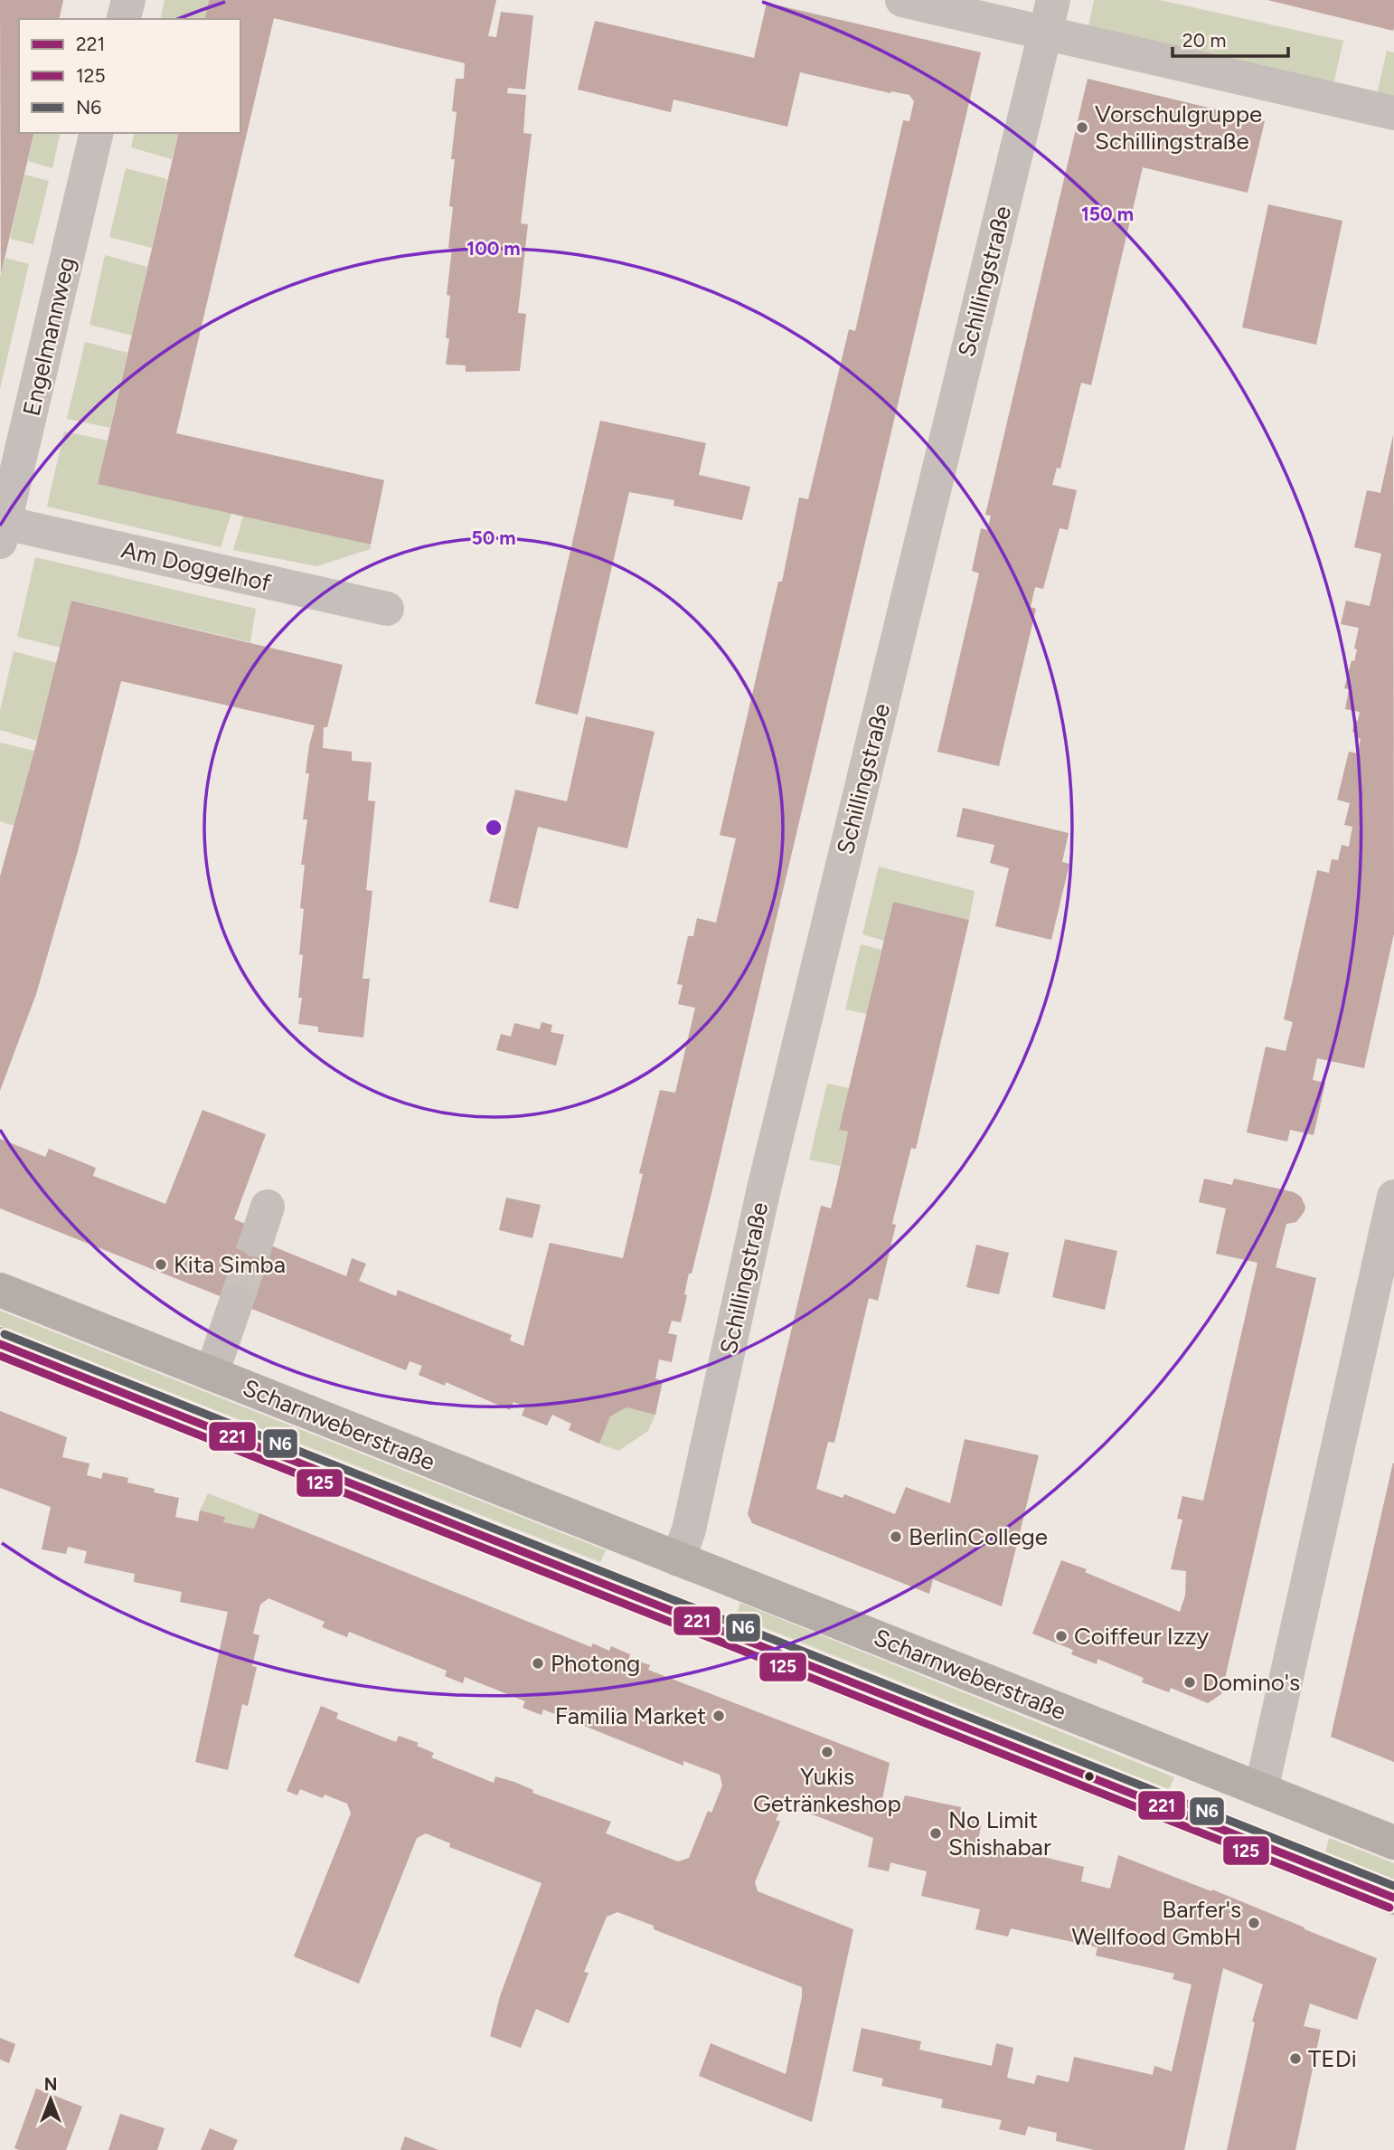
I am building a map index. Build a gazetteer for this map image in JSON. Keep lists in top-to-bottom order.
{
  "streets": {
    "main road": ["Scharnweberstraße"],
    "street": ["Schillingstraße", "Engelmannweg", "Am Doggelhof"]
  },
  "crossings": [
    ["Schillingstraße", "Scharnweberstraße"],
    ["Engelmannweg", "Am Doggelhof"]
  ],
  "places": [
    "Vorschulgruppe Schillingstraße",
    "Kita Simba",
    "BerlinCollege",
    "Coiffeur Izzy",
    "Photong",
    "Domino's",
    "Familia Market",
    "Yukis Getränkeshop",
    "No Limit Shishabar",
    "Barfer's Wellfood GmbH",
    "TEDi"
  ],
  "lines": ["transit line N6", "transit line 221", "transit line 125"],
  "legend": ["221", "125", "N6"],
  "scale_bar": "20 m",
  "north": "top",
  "rings": ["150 m", "100 m", "50 m"]
}
